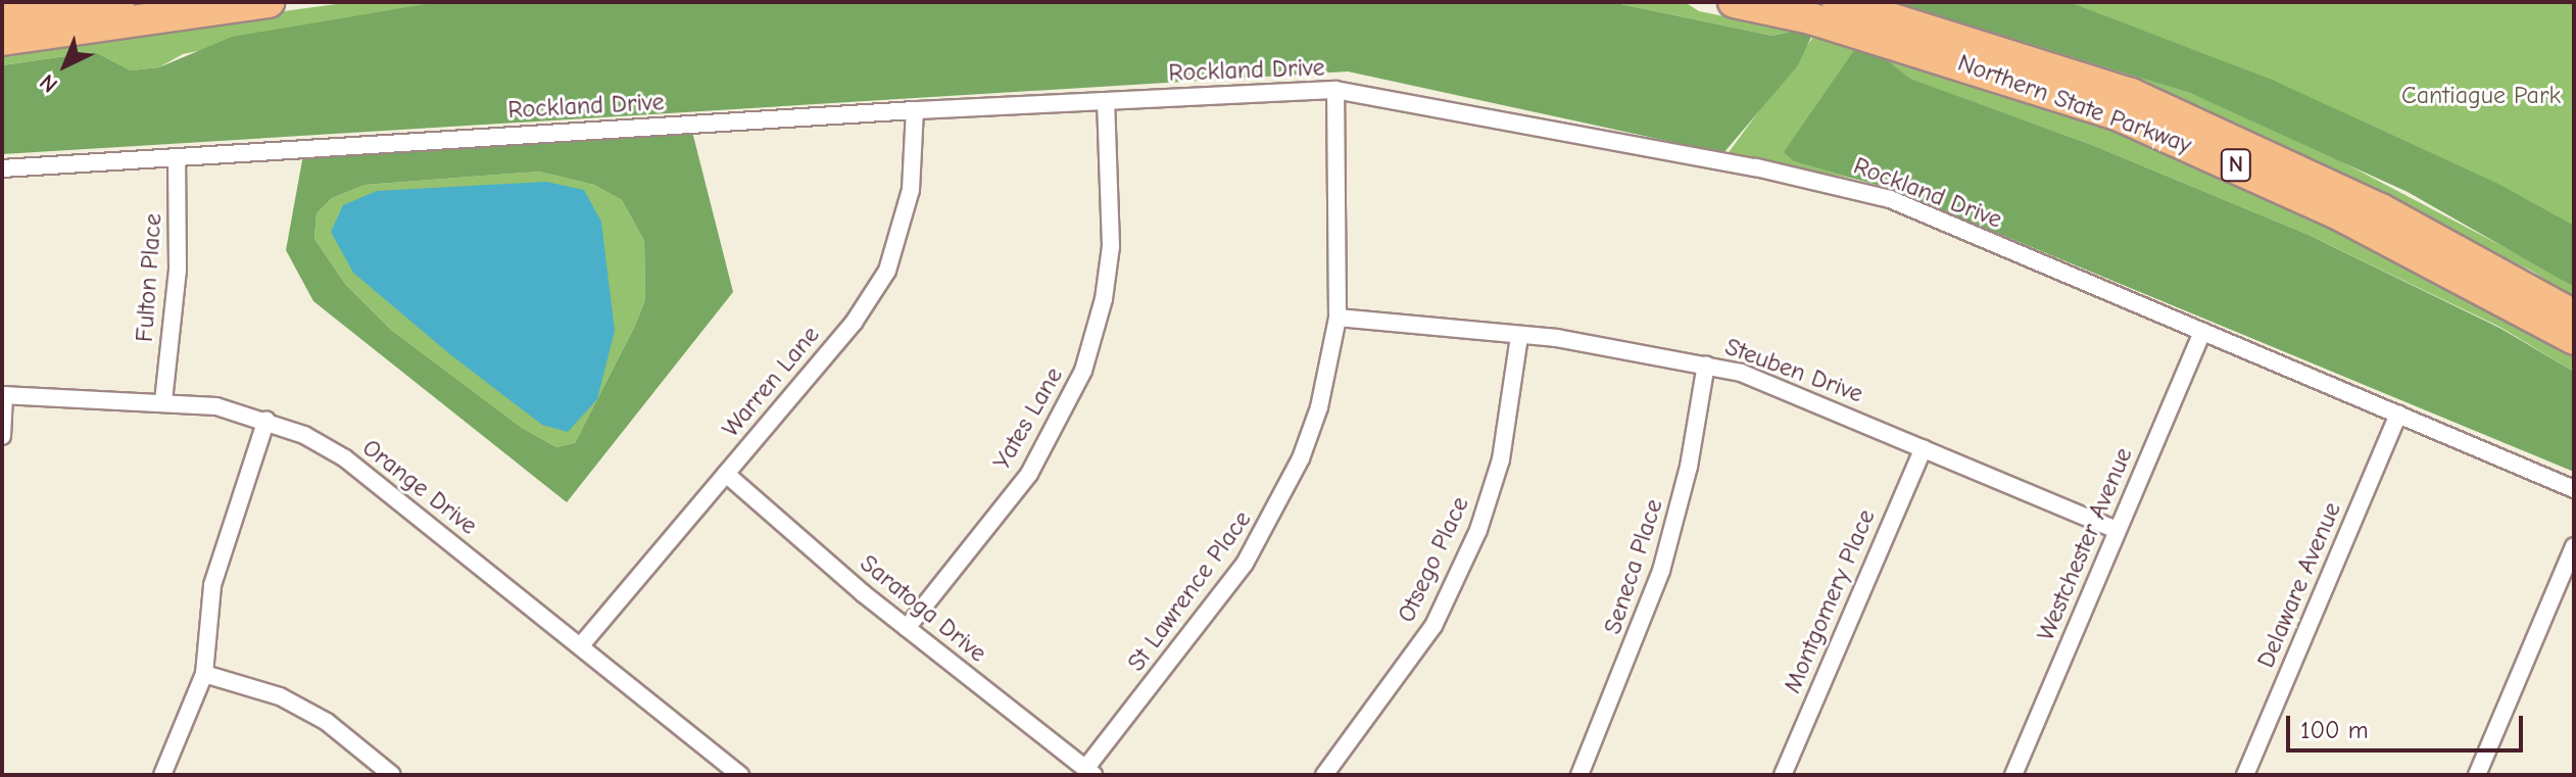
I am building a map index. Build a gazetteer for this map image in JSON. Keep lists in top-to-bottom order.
{
  "streets": {
    "highway": ["Northern State Parkway", "N"],
    "street": [
      "Rockland Drive",
      "Fulton Place",
      "Steuben Drive",
      "Warren Lane",
      "Yates Lane",
      "Orange Drive",
      "Westchester Avenue",
      "Otsego Place",
      "Seneca Place",
      "Delaware Avenue",
      "St Lawrence Place",
      "Montgomery Place",
      "Saratoga Drive"
    ]
  },
  "crossings": [
    ["Rockland Drive", "Fulton Place"],
    ["Rockland Drive", "Warren Lane"],
    ["Rockland Drive", "Yates Lane"],
    ["Rockland Drive", "Westchester Avenue"],
    ["Rockland Drive", "Delaware Avenue"],
    ["Rockland Drive", "St Lawrence Place"],
    ["Fulton Place", "Orange Drive"],
    ["Steuben Drive", "Westchester Avenue"],
    ["Steuben Drive", "Otsego Place"],
    ["Steuben Drive", "Seneca Place"],
    ["Steuben Drive", "St Lawrence Place"],
    ["Steuben Drive", "Montgomery Place"],
    ["Warren Lane", "Orange Drive"],
    ["Warren Lane", "Saratoga Drive"],
    ["Yates Lane", "Saratoga Drive"],
    ["St Lawrence Place", "Saratoga Drive"]
  ],
  "parks": ["Cantiague Park"],
  "scale_bar": "100 m",
  "north": "bottom left"
}
